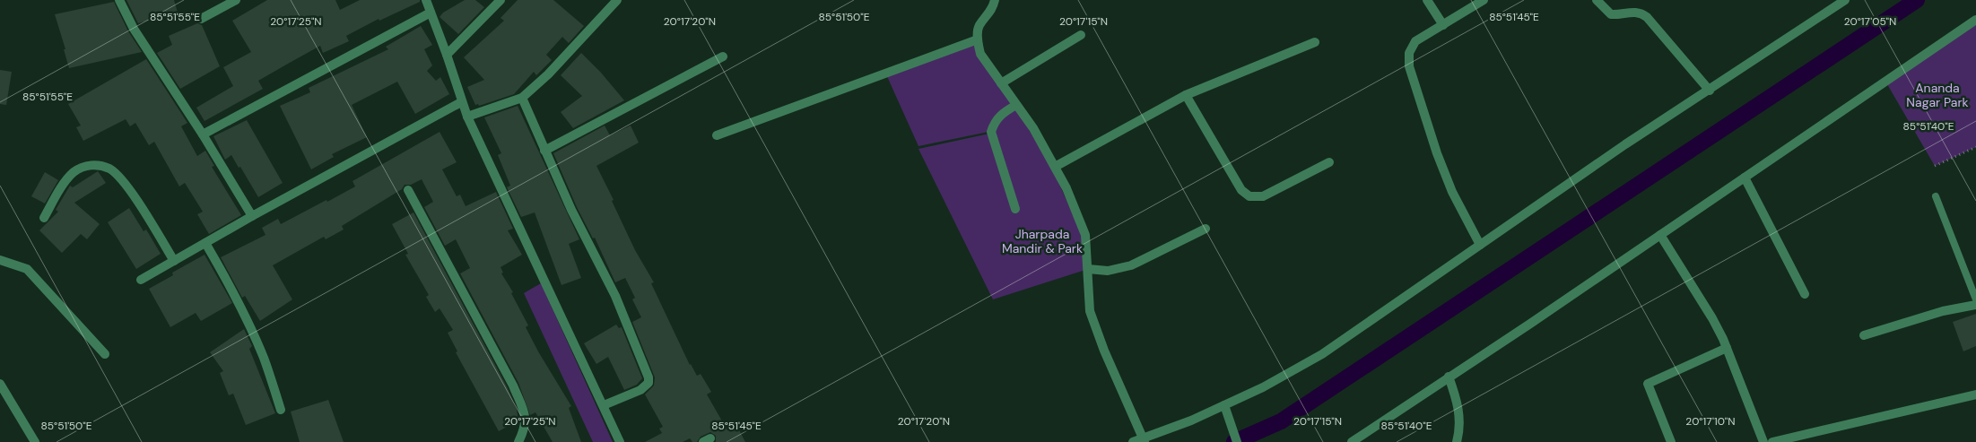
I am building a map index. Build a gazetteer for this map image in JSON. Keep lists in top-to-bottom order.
{
  "parks": ["Ananda Nagar Park", "Jharpada Mandir & Park"],
  "coordinates": [
    "85°51'50\"E",
    "85°51'55\"E",
    "85°51'45\"E",
    "20°17'25\"N",
    "20°17'20\"N",
    "20°17'15\"N",
    "20°17'05\"N",
    "85°51'40\"E",
    "20°17'10\"N"
  ]
}
